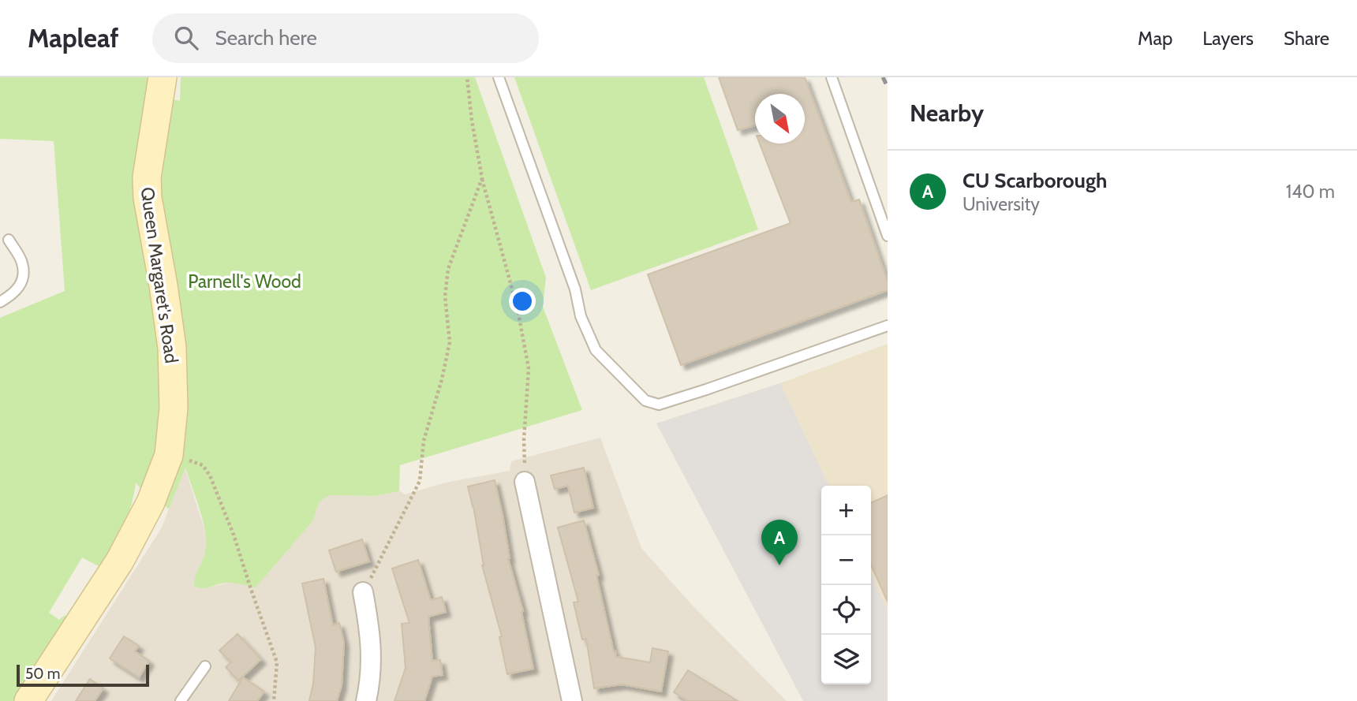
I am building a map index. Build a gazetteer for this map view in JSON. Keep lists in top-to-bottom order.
{
  "streets": {
    "main road": ["Queen Margaret's Road"]
  },
  "parks": ["Parnell's Wood"],
  "scale_bar": "50 m",
  "north": "bottom right",
  "page": {
    "header": "Mapleaf",
    "search": "Search here",
    "nav": ["Map", "Layers", "Share"],
    "heading": "Nearby",
    "list": [
      {
        "mark": "A",
        "name": "CU Scarborough",
        "note": "University",
        "value": "140 m"
      }
    ],
    "map_buttons": ["+", "−"],
    "pins": "A",
    "scale": "50 m"
  }
}
